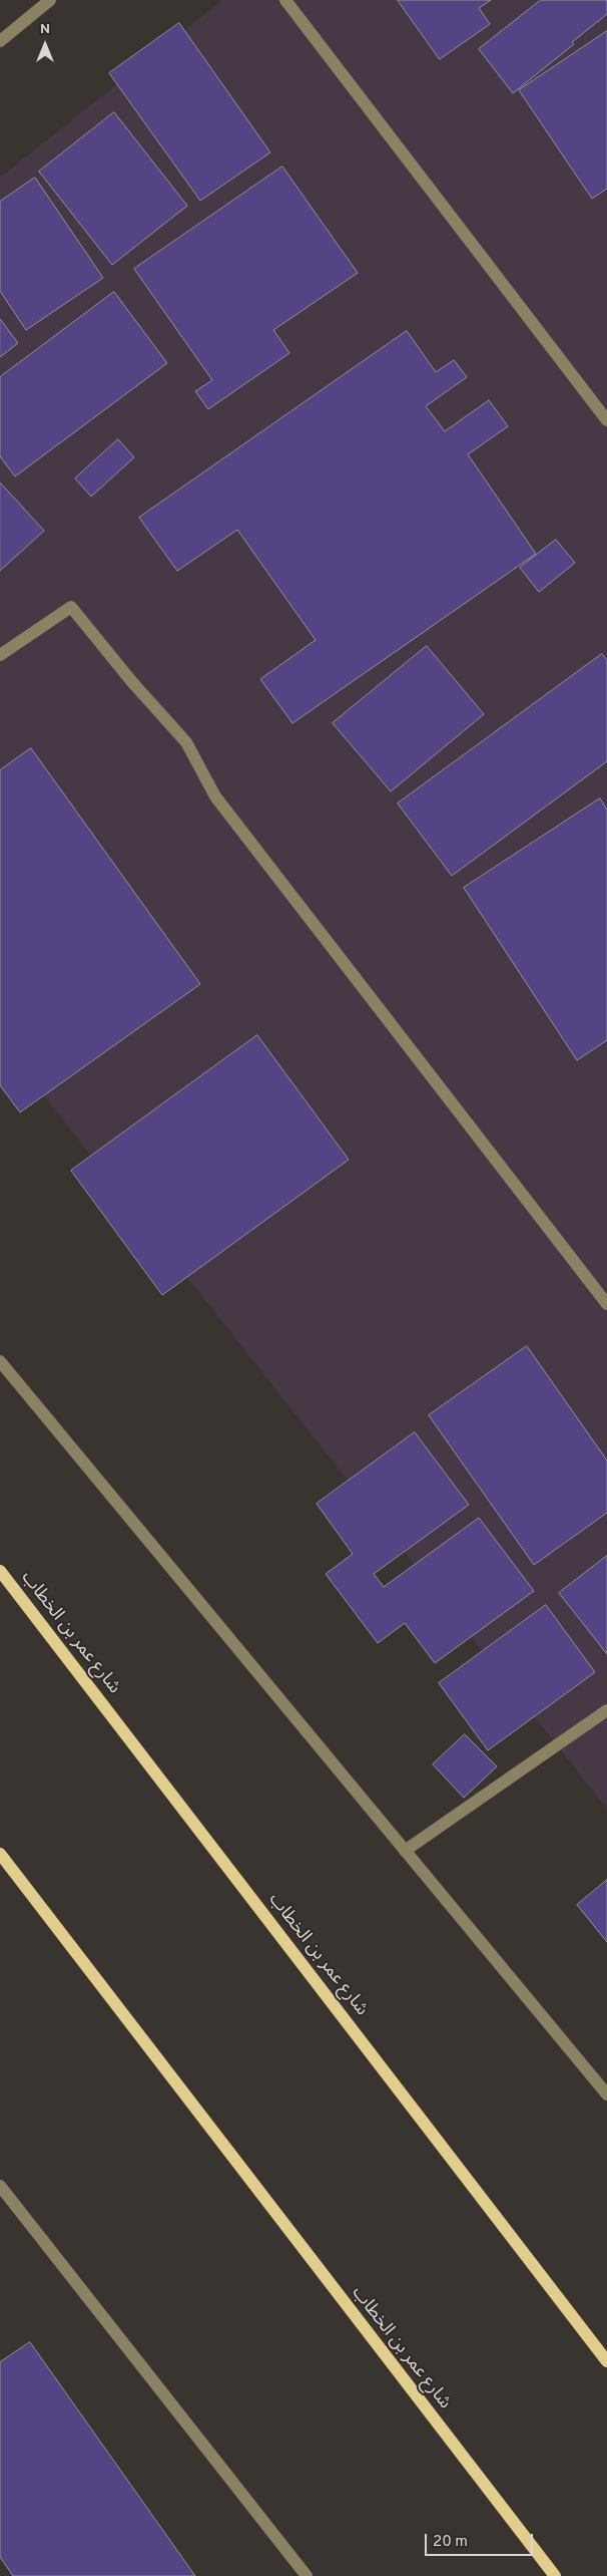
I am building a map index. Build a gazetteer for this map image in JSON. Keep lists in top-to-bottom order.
{
  "streets": {
    "main road": ["شارع عمر بن الخطاب"]
  },
  "scale_bar": "20 m",
  "north": "top"
}
